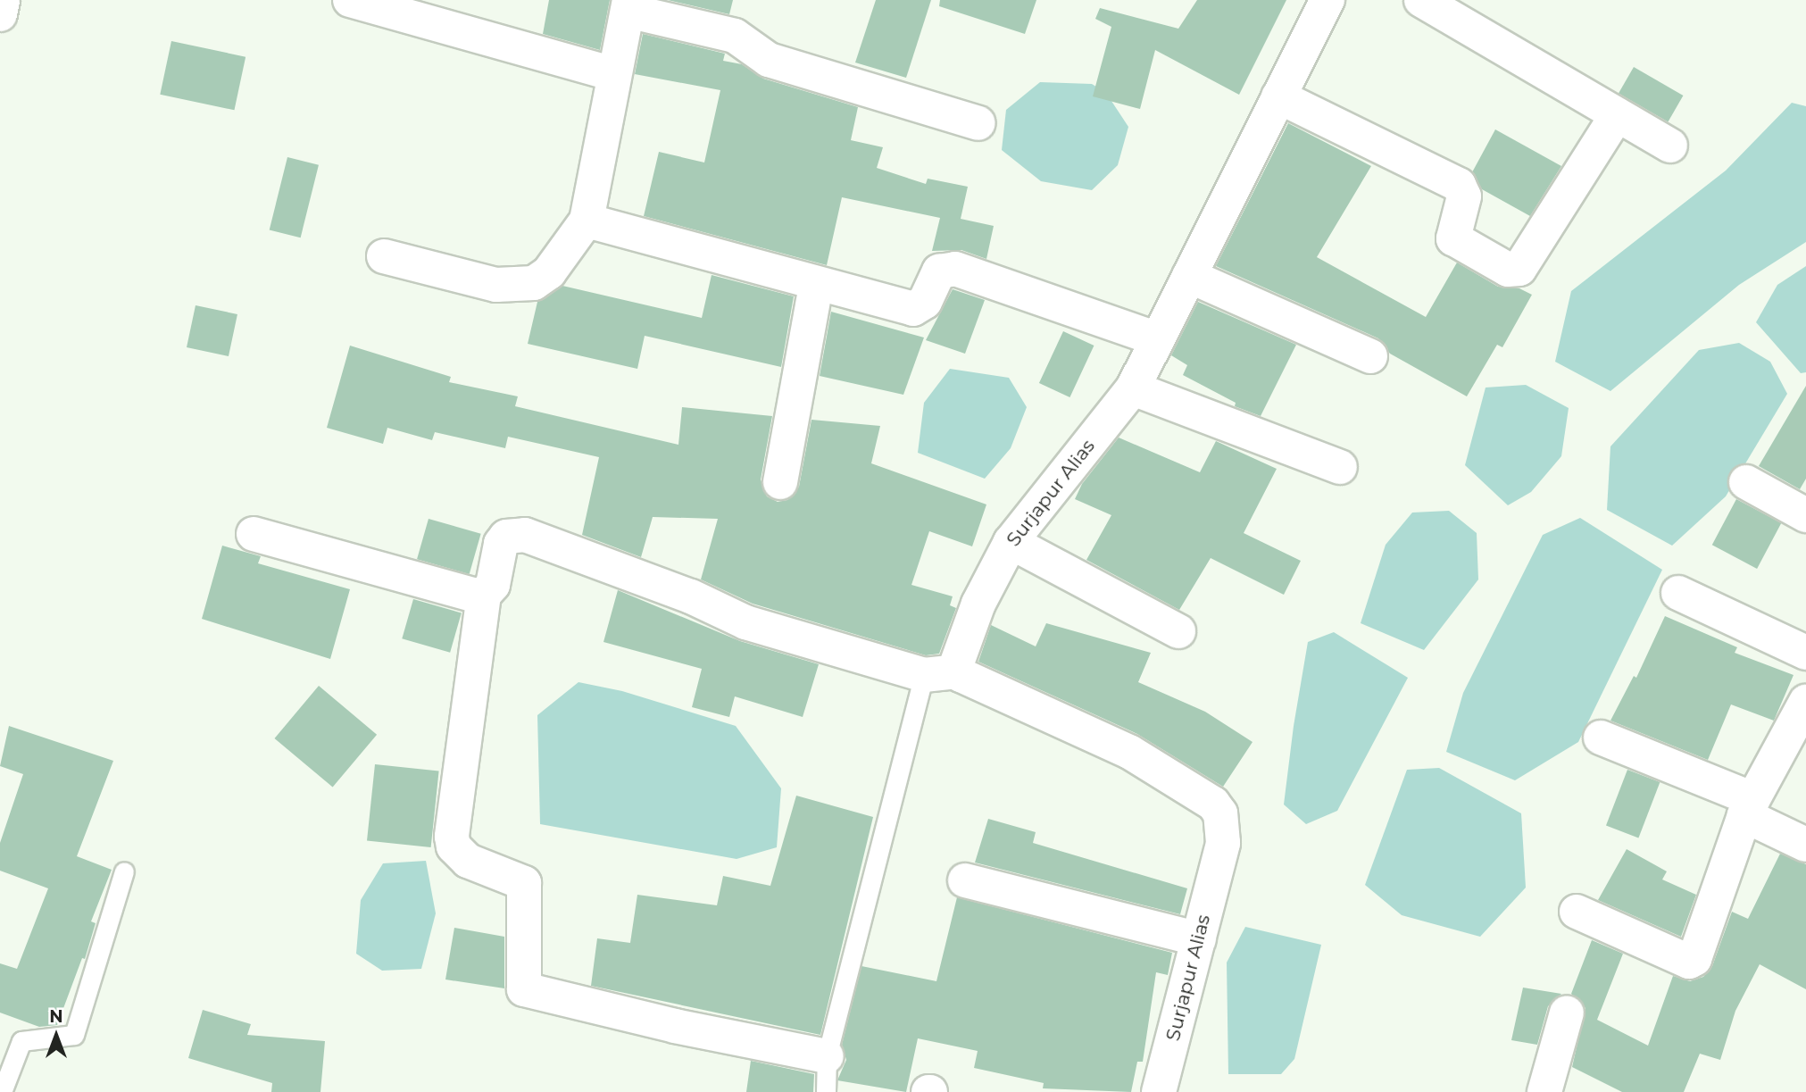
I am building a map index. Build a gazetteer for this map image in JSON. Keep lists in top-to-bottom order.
{
  "streets": {
    "street": ["Surjapur Alias"]
  },
  "north": "top"
}
